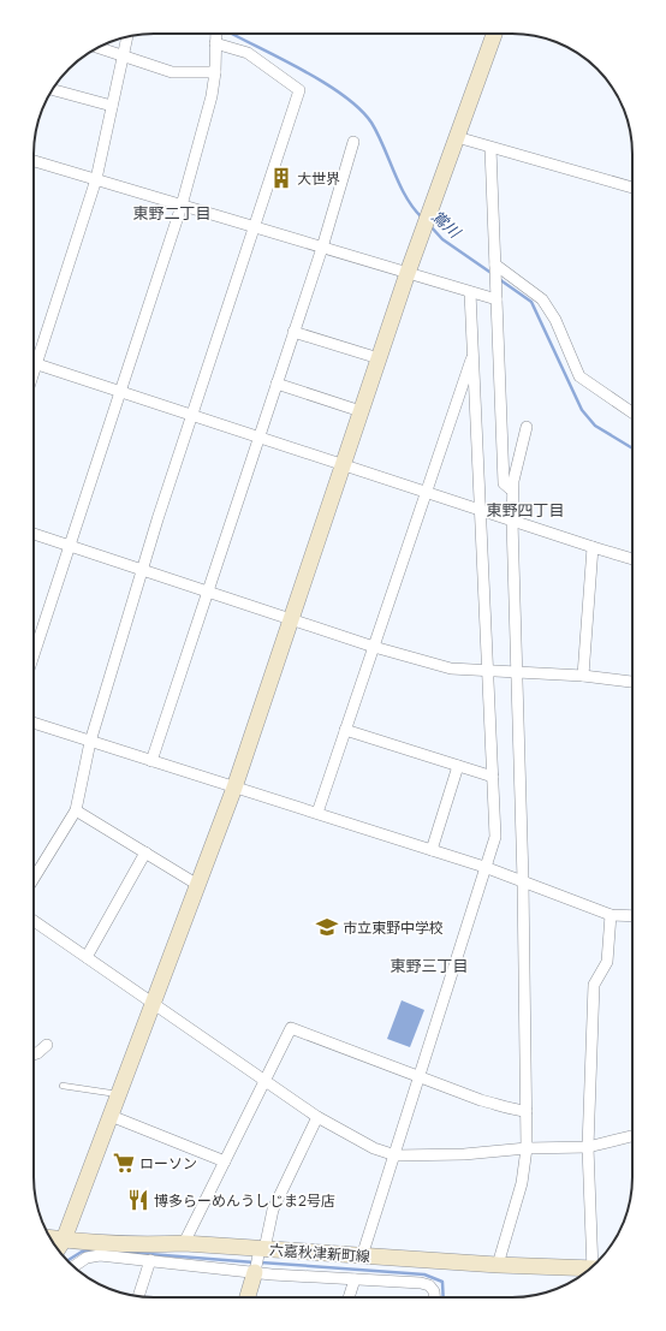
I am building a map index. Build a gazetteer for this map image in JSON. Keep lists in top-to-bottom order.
{
  "streets": {
    "street": ["六嘉秋津新町線"]
  },
  "districts": ["東野二丁目", "東野四丁目", "東野三丁目"],
  "water": ["鴬川"],
  "places": {
    "building": ["大世界"],
    "school or university": ["市立東野中学校"],
    "supermarket": ["ローソン"],
    "restaurant": ["博多らーめんうしじま2号店"]
  }
}
